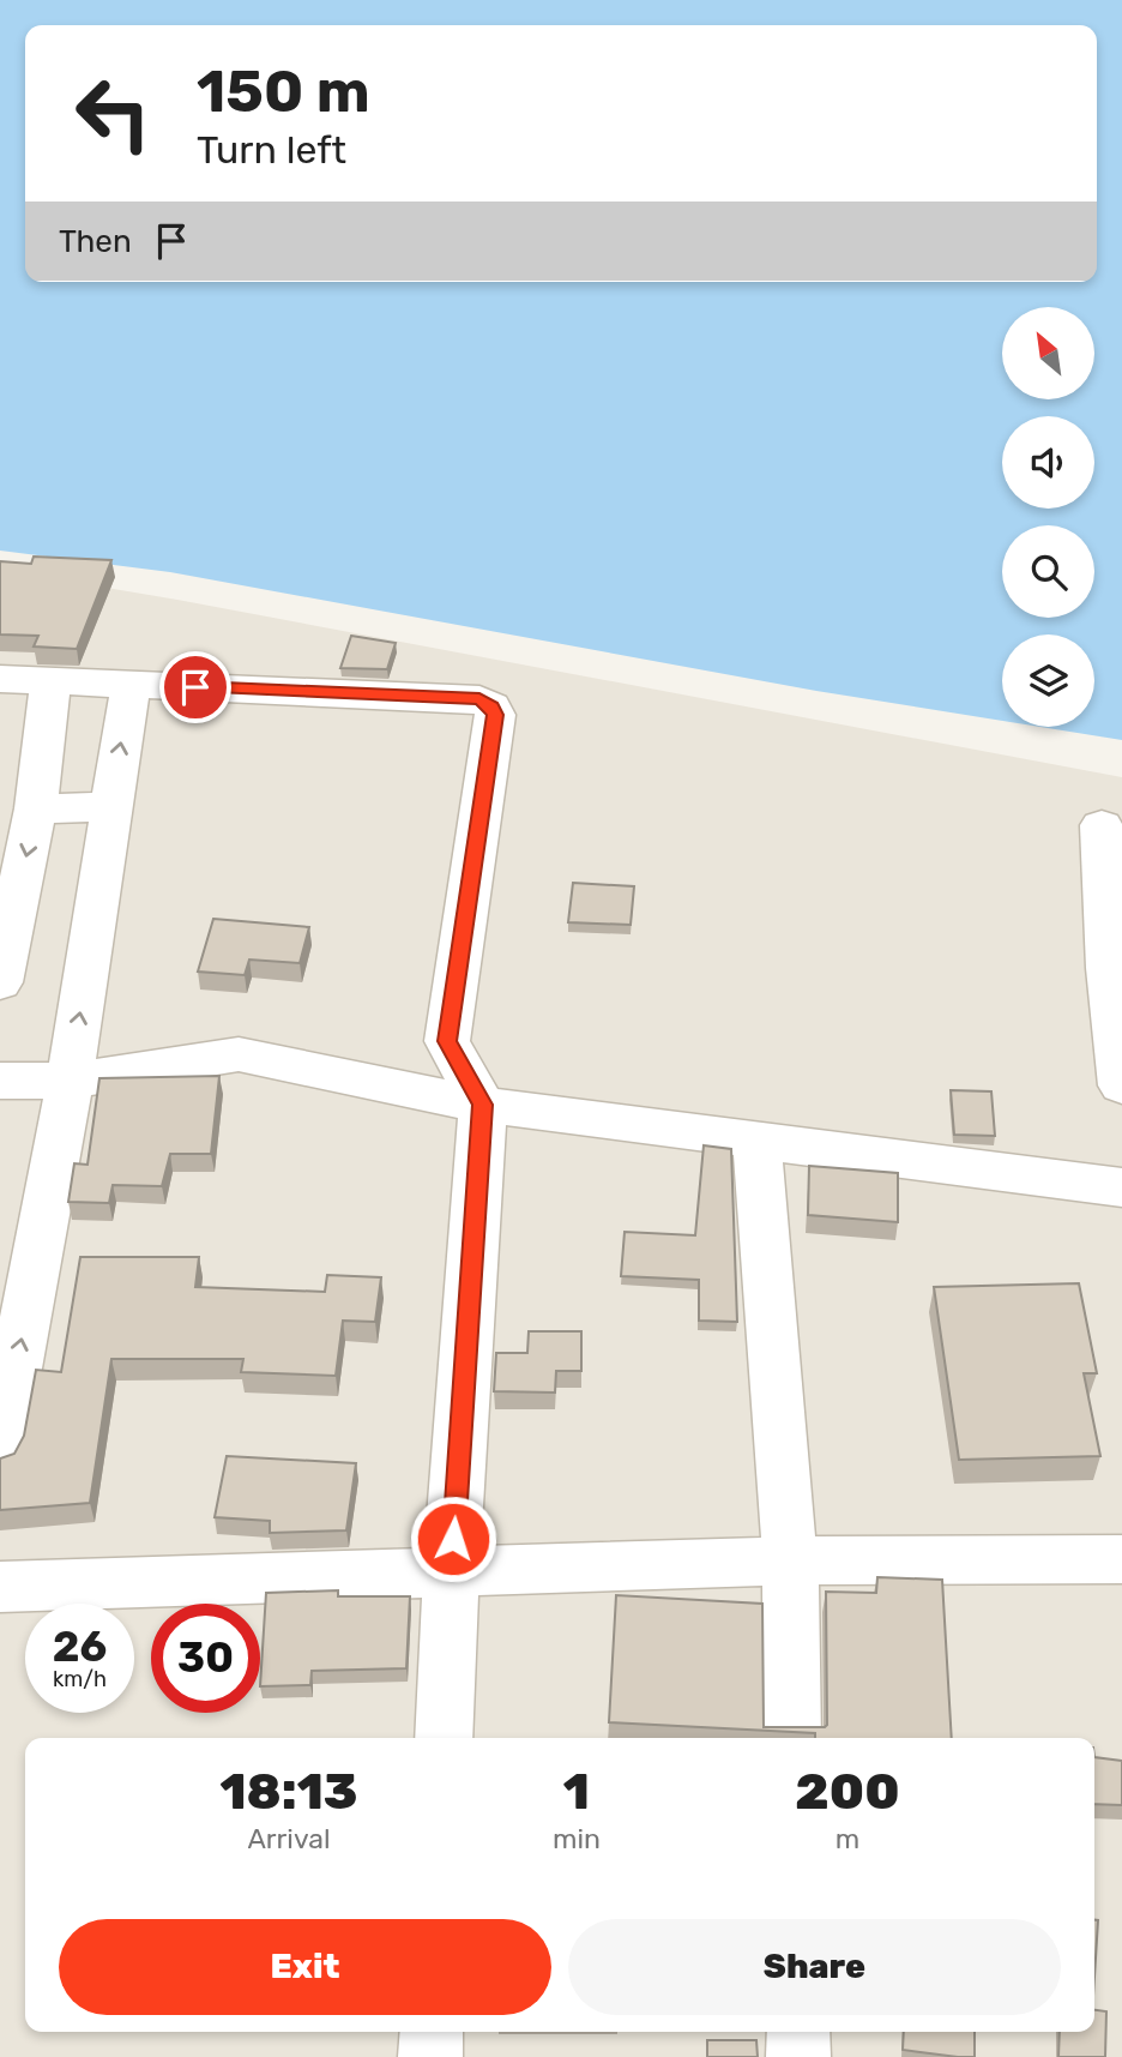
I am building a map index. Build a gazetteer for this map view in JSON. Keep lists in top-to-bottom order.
{
  "north": "top left",
  "page": {
    "turn": ["150 m", "Turn left"],
    "then": "Then",
    "speed": "26 km/h",
    "limit": "30",
    "eta": [
      "18:13",
      "Arrival",
      "1",
      "min",
      "200",
      "m"
    ],
    "buttons": ["Exit", "Share"]
  }
}
